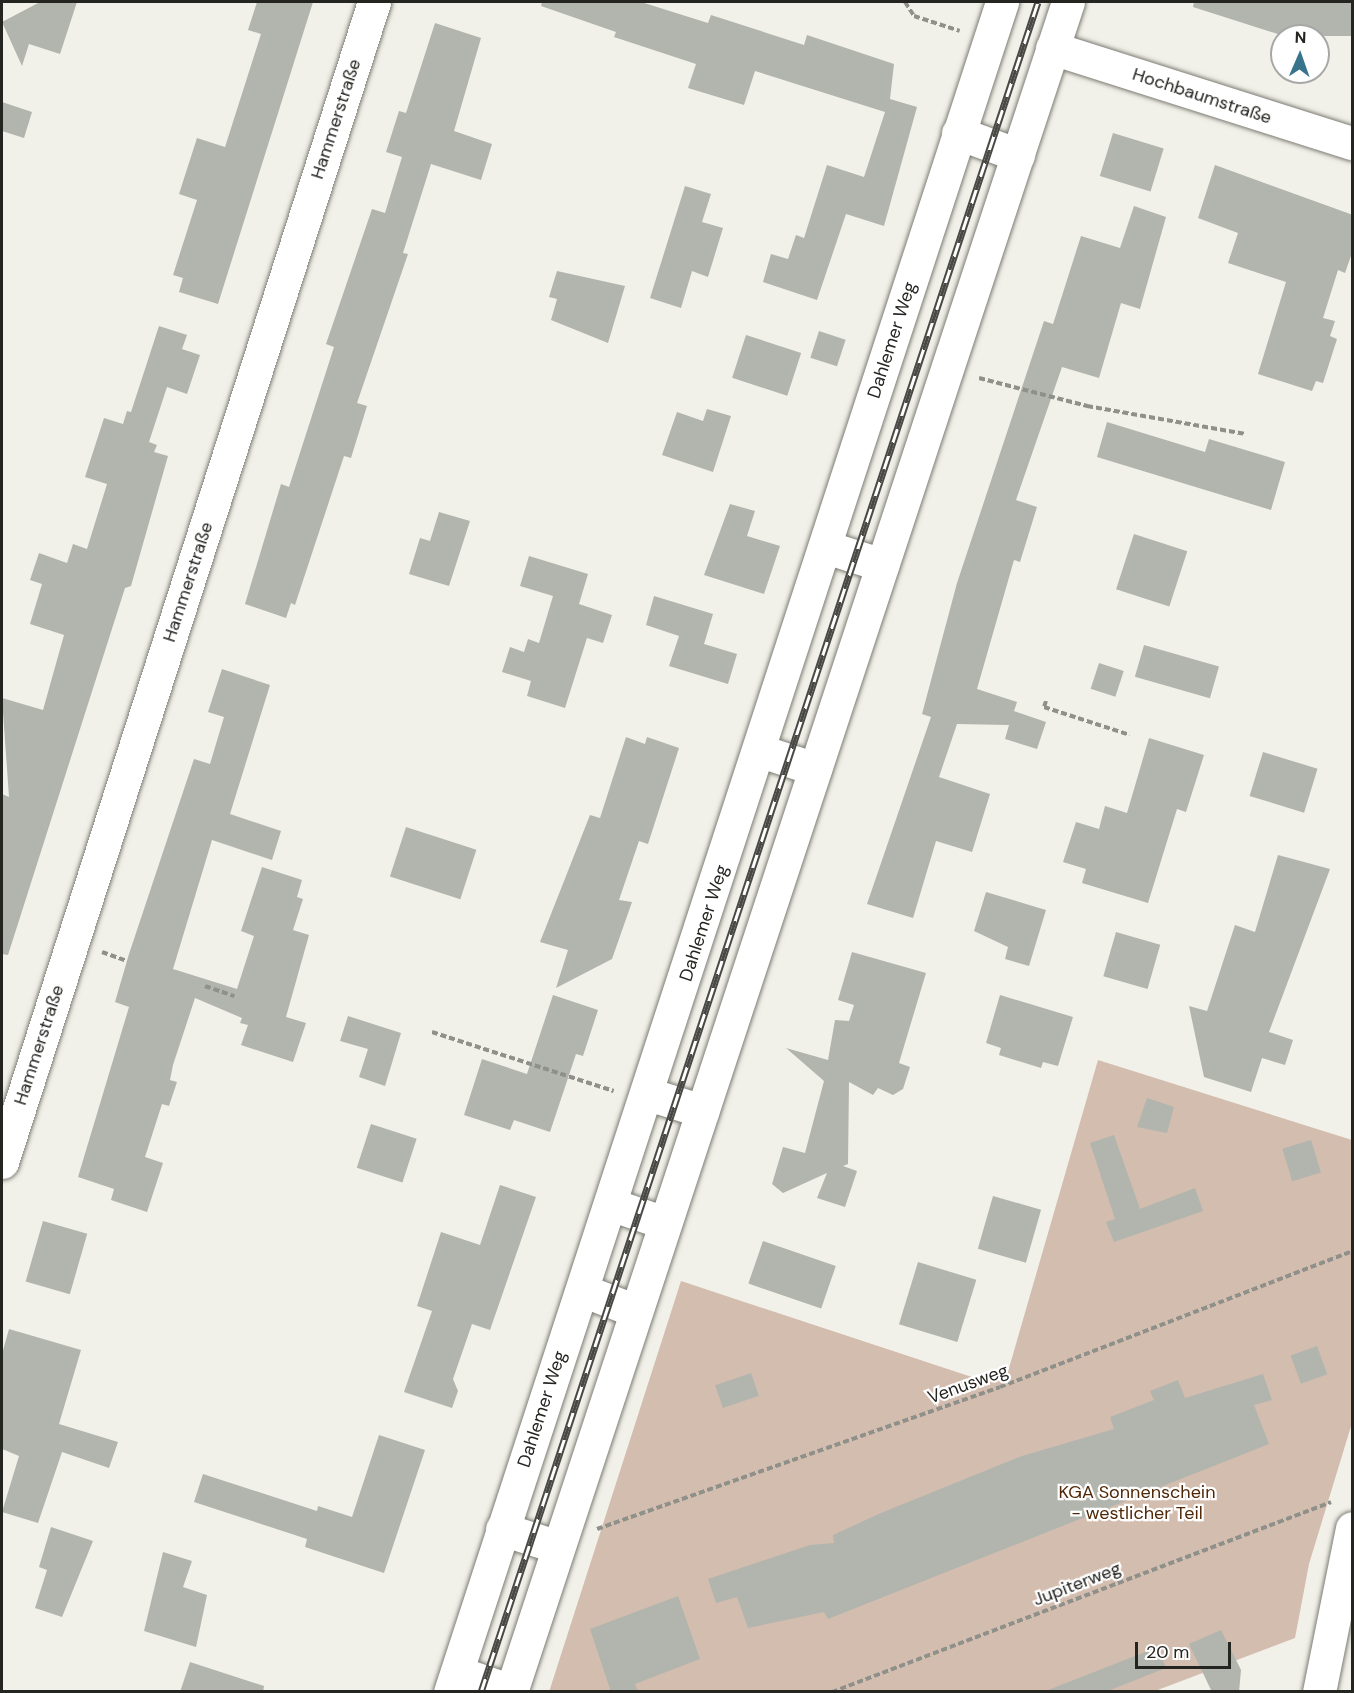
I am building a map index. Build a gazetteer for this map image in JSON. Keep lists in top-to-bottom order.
{
  "streets": {
    "street": ["Hochbaumstraße", "Hammerstraße", "Dahlemer Weg"],
    "path": ["Venusweg", "Jupiterweg"]
  },
  "crossings": [
    ["Hochbaumstraße", "Dahlemer Weg"]
  ],
  "parks": ["KGA Sonnenschein - westlicher Teil"],
  "scale_bar": "20 m",
  "north": "top"
}
